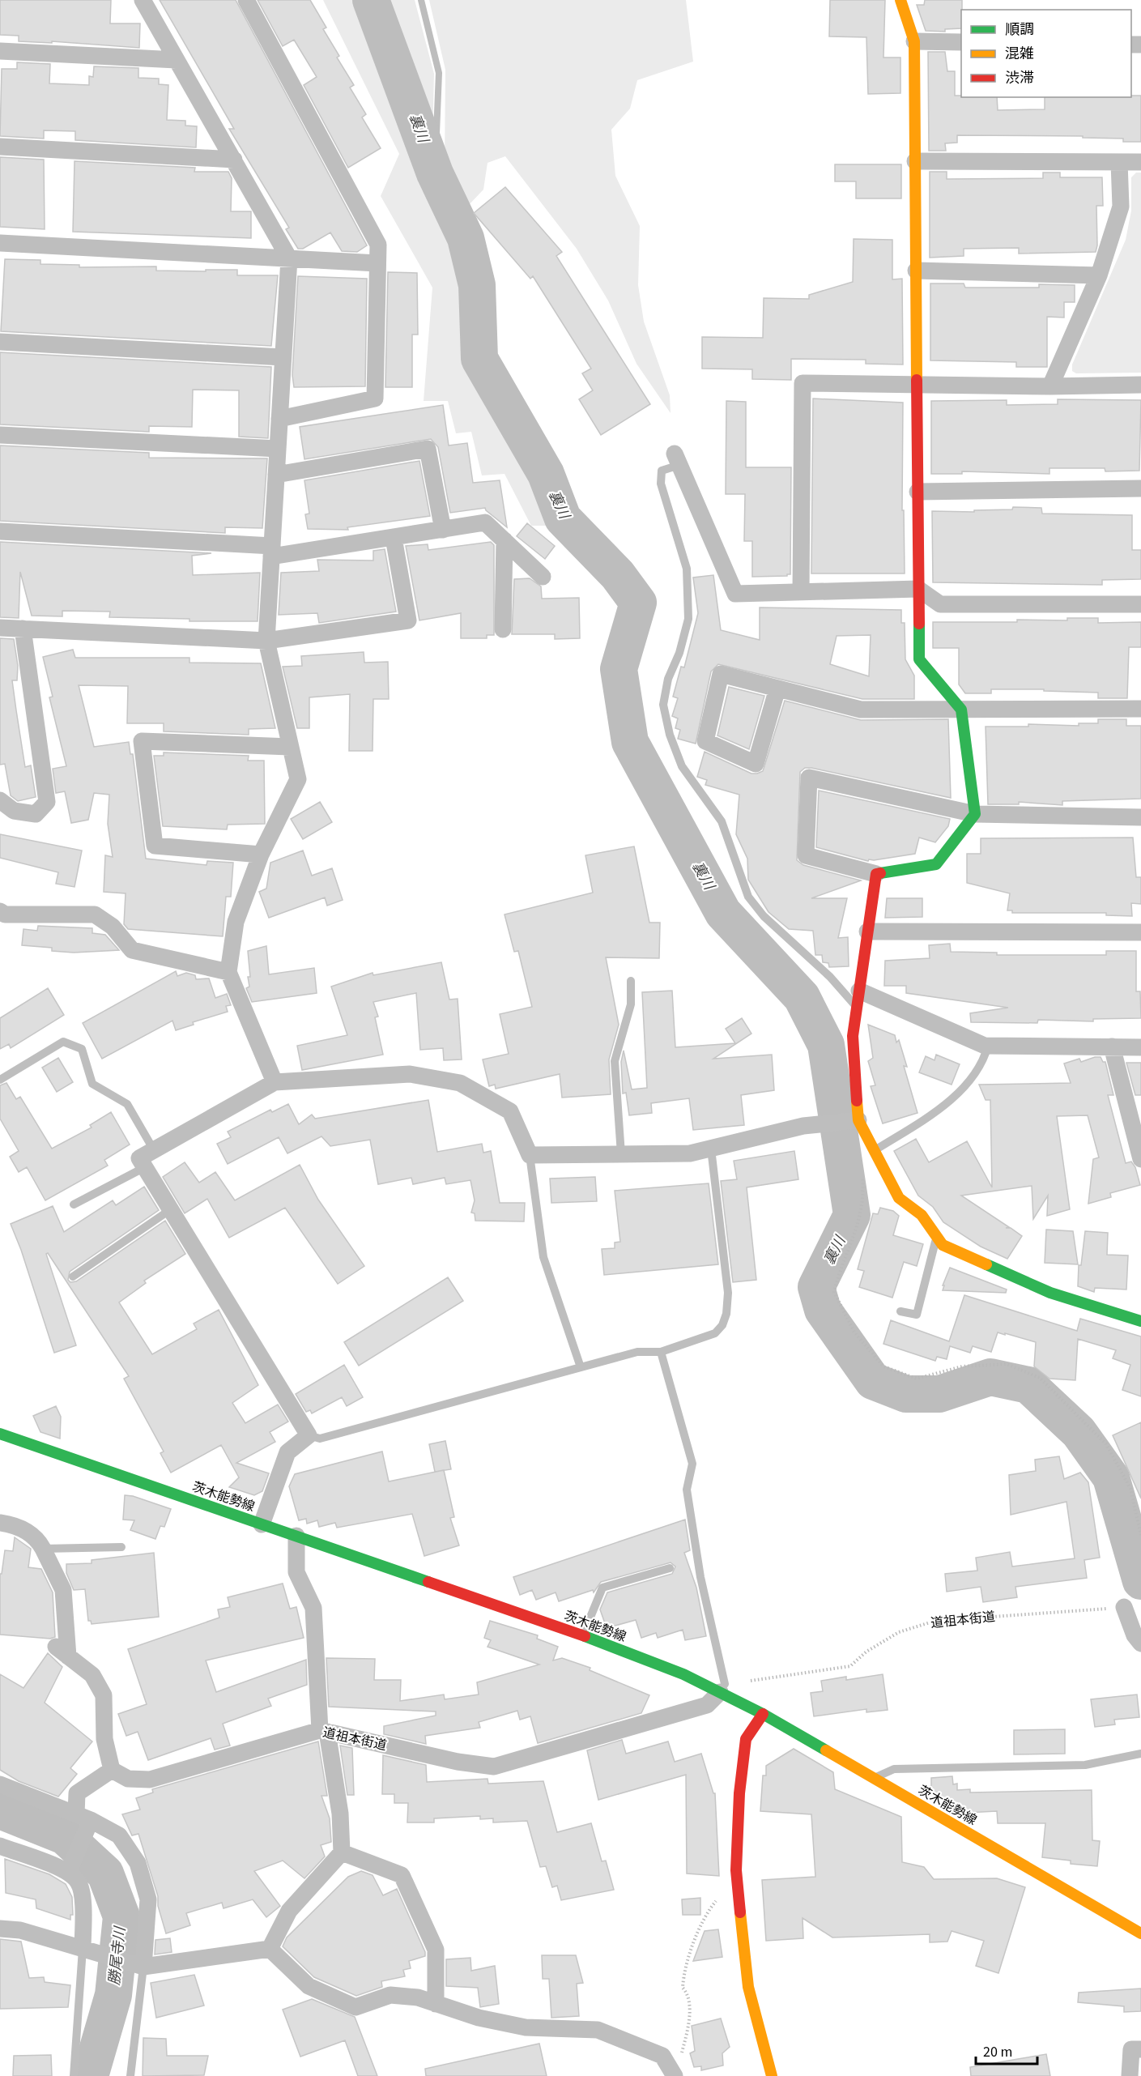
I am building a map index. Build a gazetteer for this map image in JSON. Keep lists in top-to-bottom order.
{
  "streets": {
    "street": ["茨木能勢線", "道祖本街道"]
  },
  "crossings": [
    ["茨木能勢線", "道祖本街道"]
  ],
  "water": ["裏川", "勝尾寺川"],
  "legend": ["順調", "混雑", "渋滞"],
  "scale_bar": "20 m"
}
